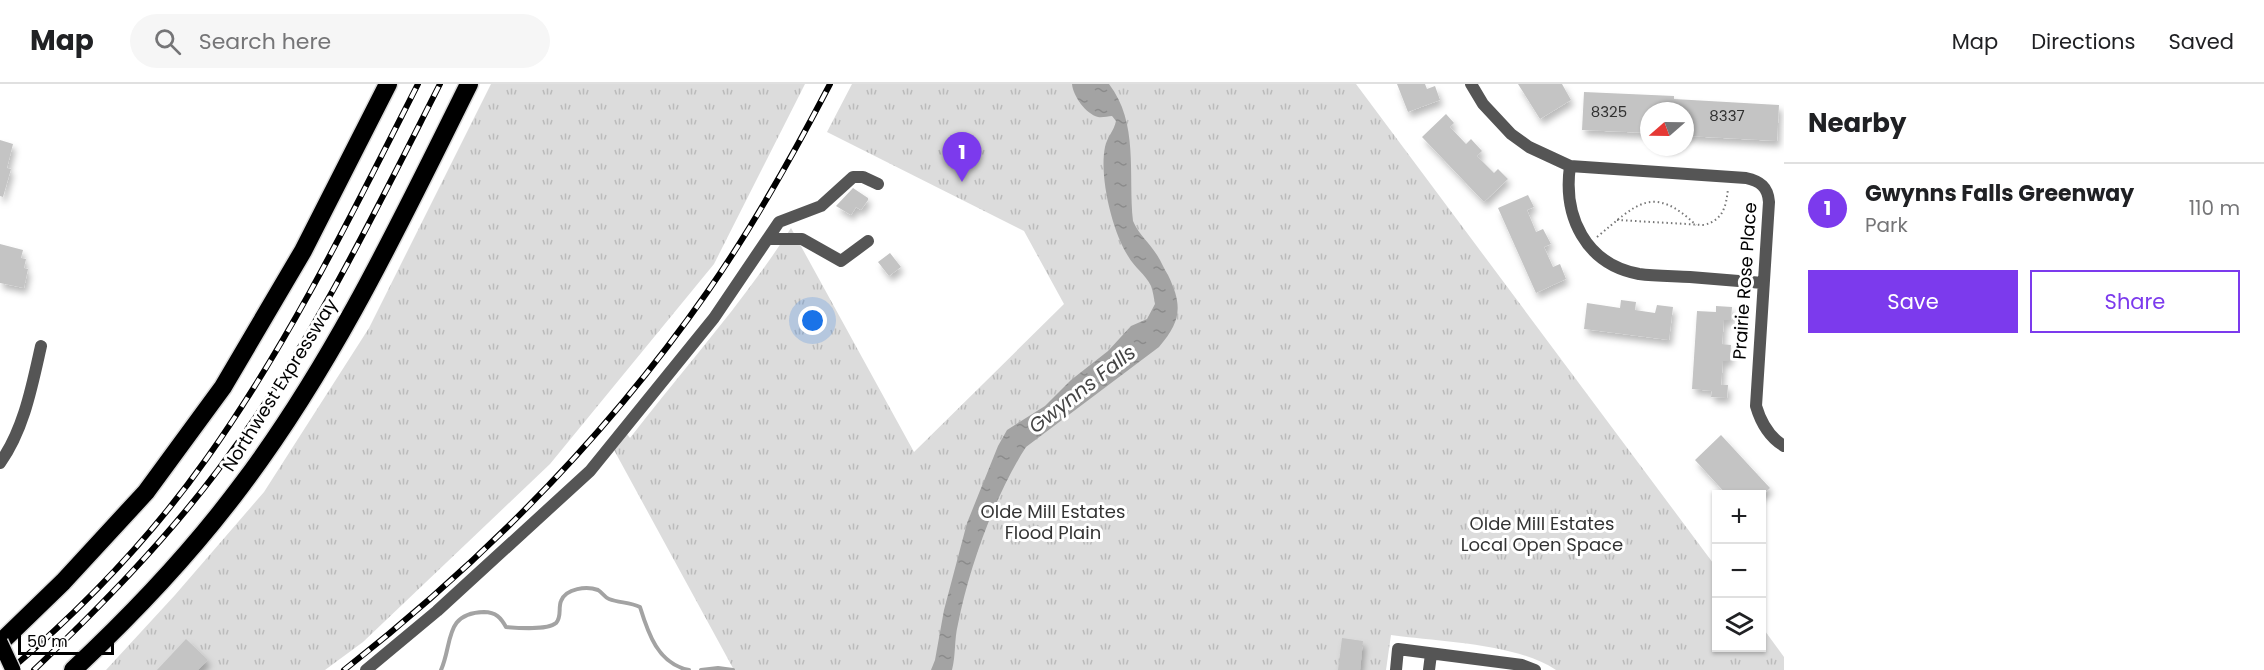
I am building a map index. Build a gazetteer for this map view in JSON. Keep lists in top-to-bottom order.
{
  "streets": {
    "highway": ["Northwest Expressway"],
    "street": ["Prairie Rose Place"]
  },
  "water": ["Gwynns Falls"],
  "parks": ["Olde Mill Estates Flood Plain", "Olde Mill Estates Local Open Space"],
  "house_numbers": ["8325", "8337"],
  "scale_bar": "50 m",
  "north": "left",
  "page": {
    "header": "Map",
    "search": "Search here",
    "nav": ["Map", "Directions", "Saved"],
    "heading": "Nearby",
    "pins": "1",
    "list": [
      {
        "mark": "1",
        "name": "Gwynns Falls Greenway",
        "note": "Park",
        "value": "110 m"
      }
    ],
    "buttons": ["Save", "Share"],
    "map_buttons": ["+", "−"],
    "scale": "50 m"
  }
}
